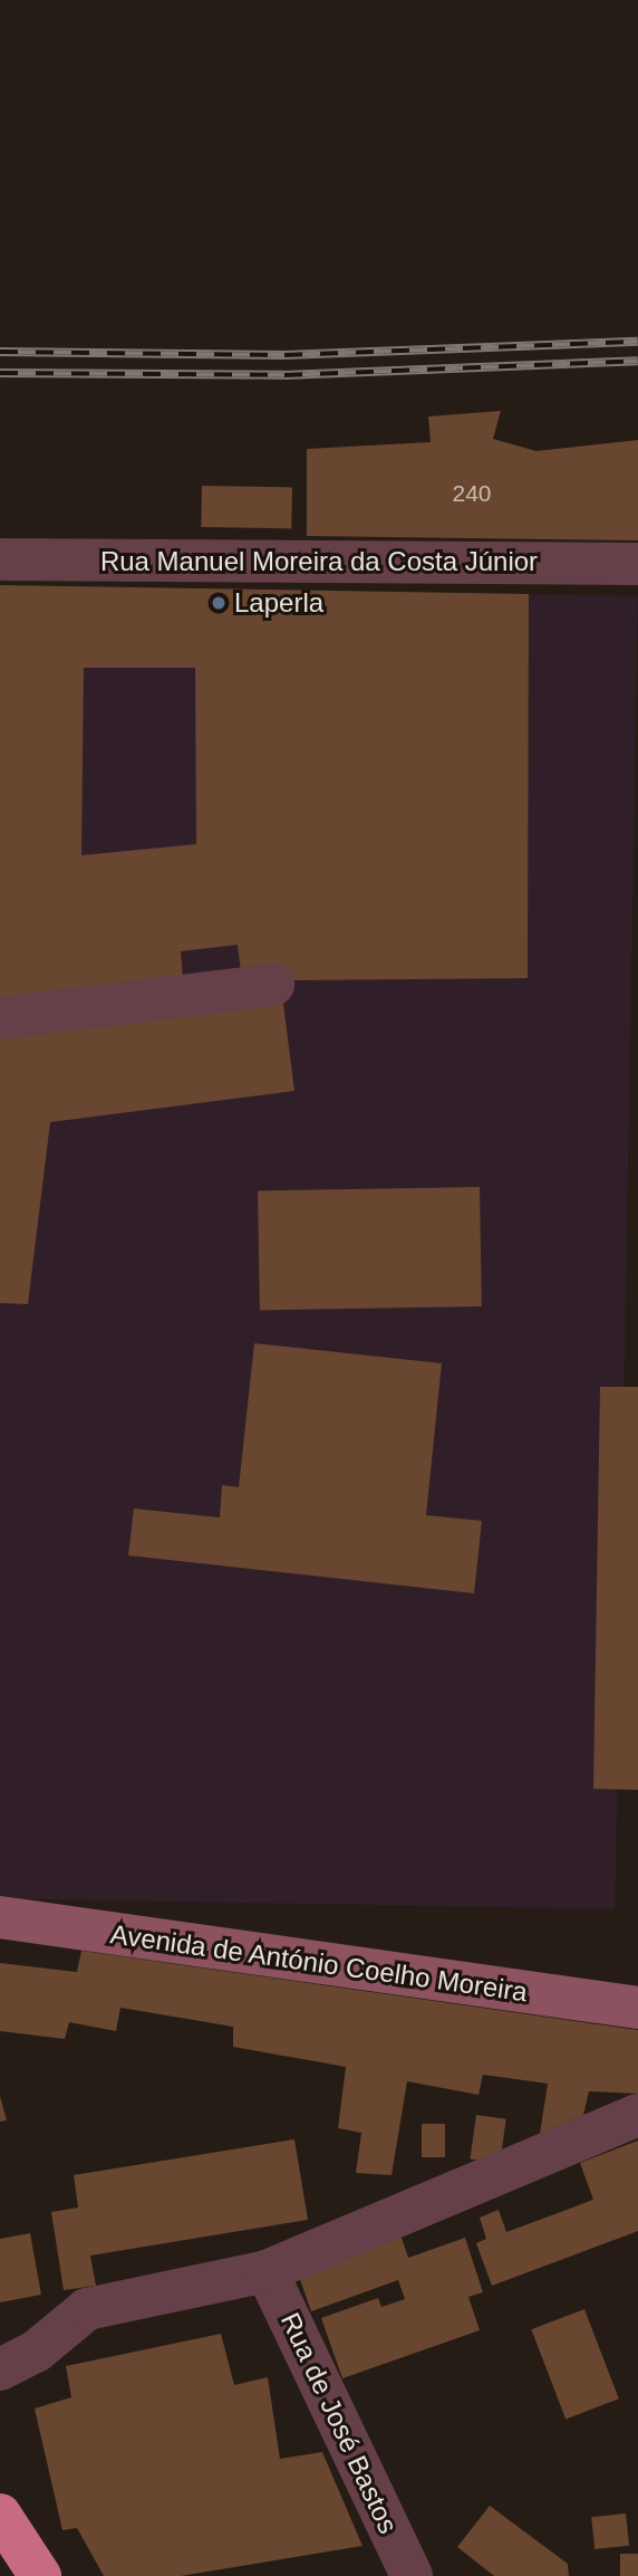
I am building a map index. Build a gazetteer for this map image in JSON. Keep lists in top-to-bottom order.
{
  "streets": {
    "main road": ["Avenida de António Coelho Moreira"],
    "street": ["Rua Manuel Moreira da Costa Júnior", "Rua de José Bastos"]
  },
  "places": ["Laperla"],
  "house_numbers": ["240"]
}
